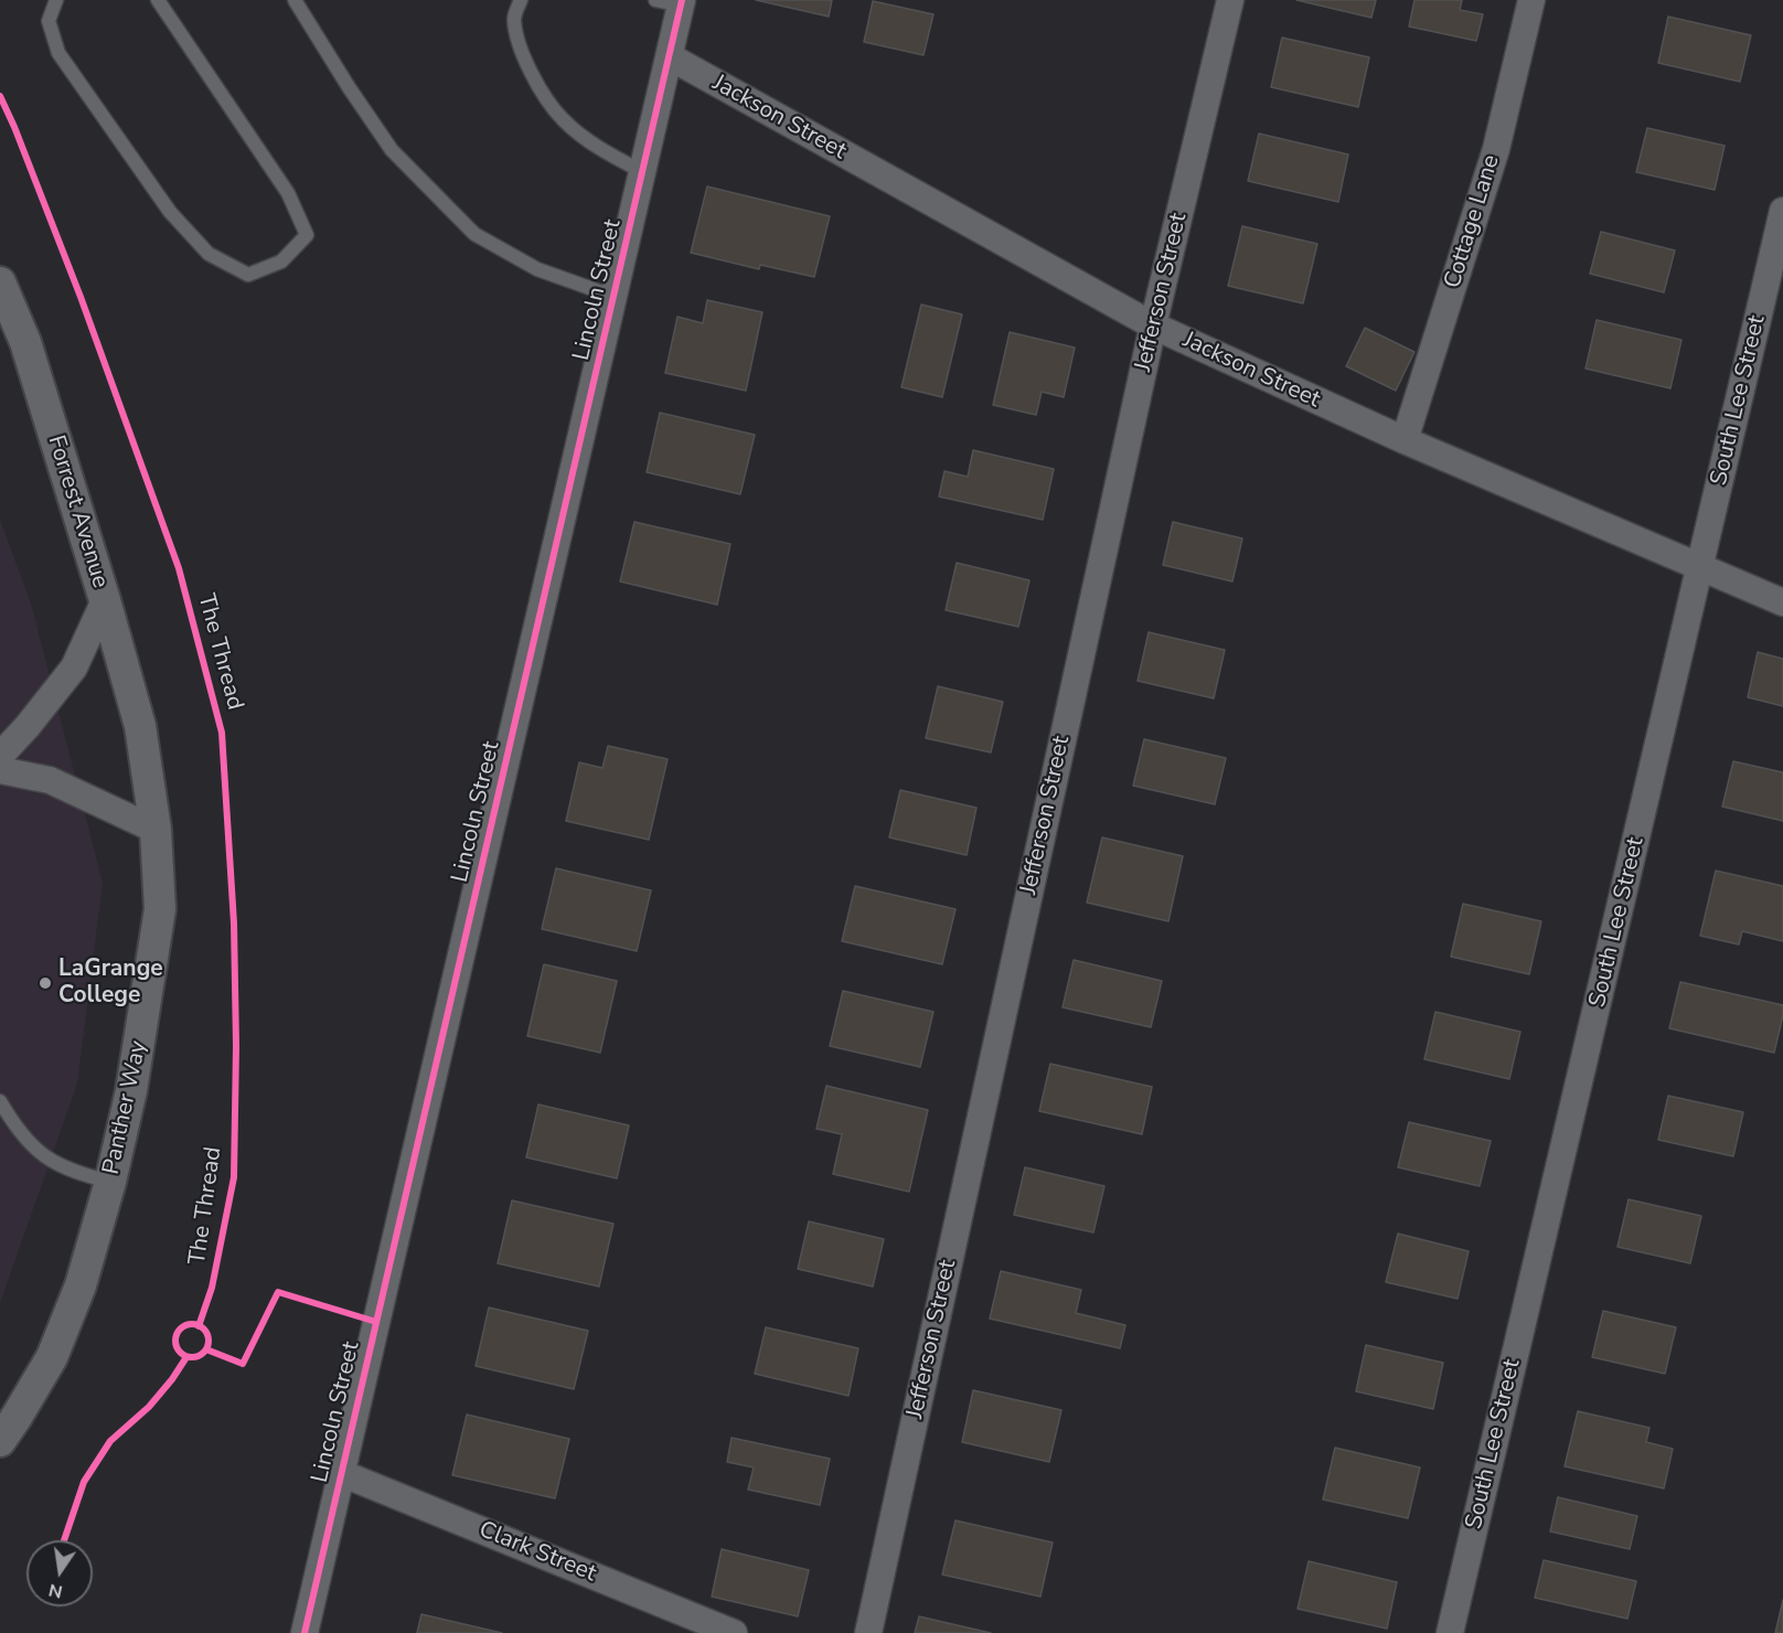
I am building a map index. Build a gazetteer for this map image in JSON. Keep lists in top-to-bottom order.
{
  "streets": {
    "street": [
      "Jackson Street",
      "Cottage Lane",
      "Lincoln Street",
      "Jefferson Street",
      "South Lee Street",
      "Forrest Avenue",
      "Panther Way",
      "Clark Street"
    ],
    "cycle path": ["The Thread"]
  },
  "crossings": [
    ["Jackson Street", "Cottage Lane"],
    ["Jackson Street", "Lincoln Street"],
    ["Jackson Street", "Jefferson Street"],
    ["Jackson Street", "South Lee Street"],
    ["Lincoln Street", "Clark Street"],
    ["Forrest Avenue", "Panther Way"]
  ],
  "places": ["LaGrange College"],
  "north": "bottom"
}
